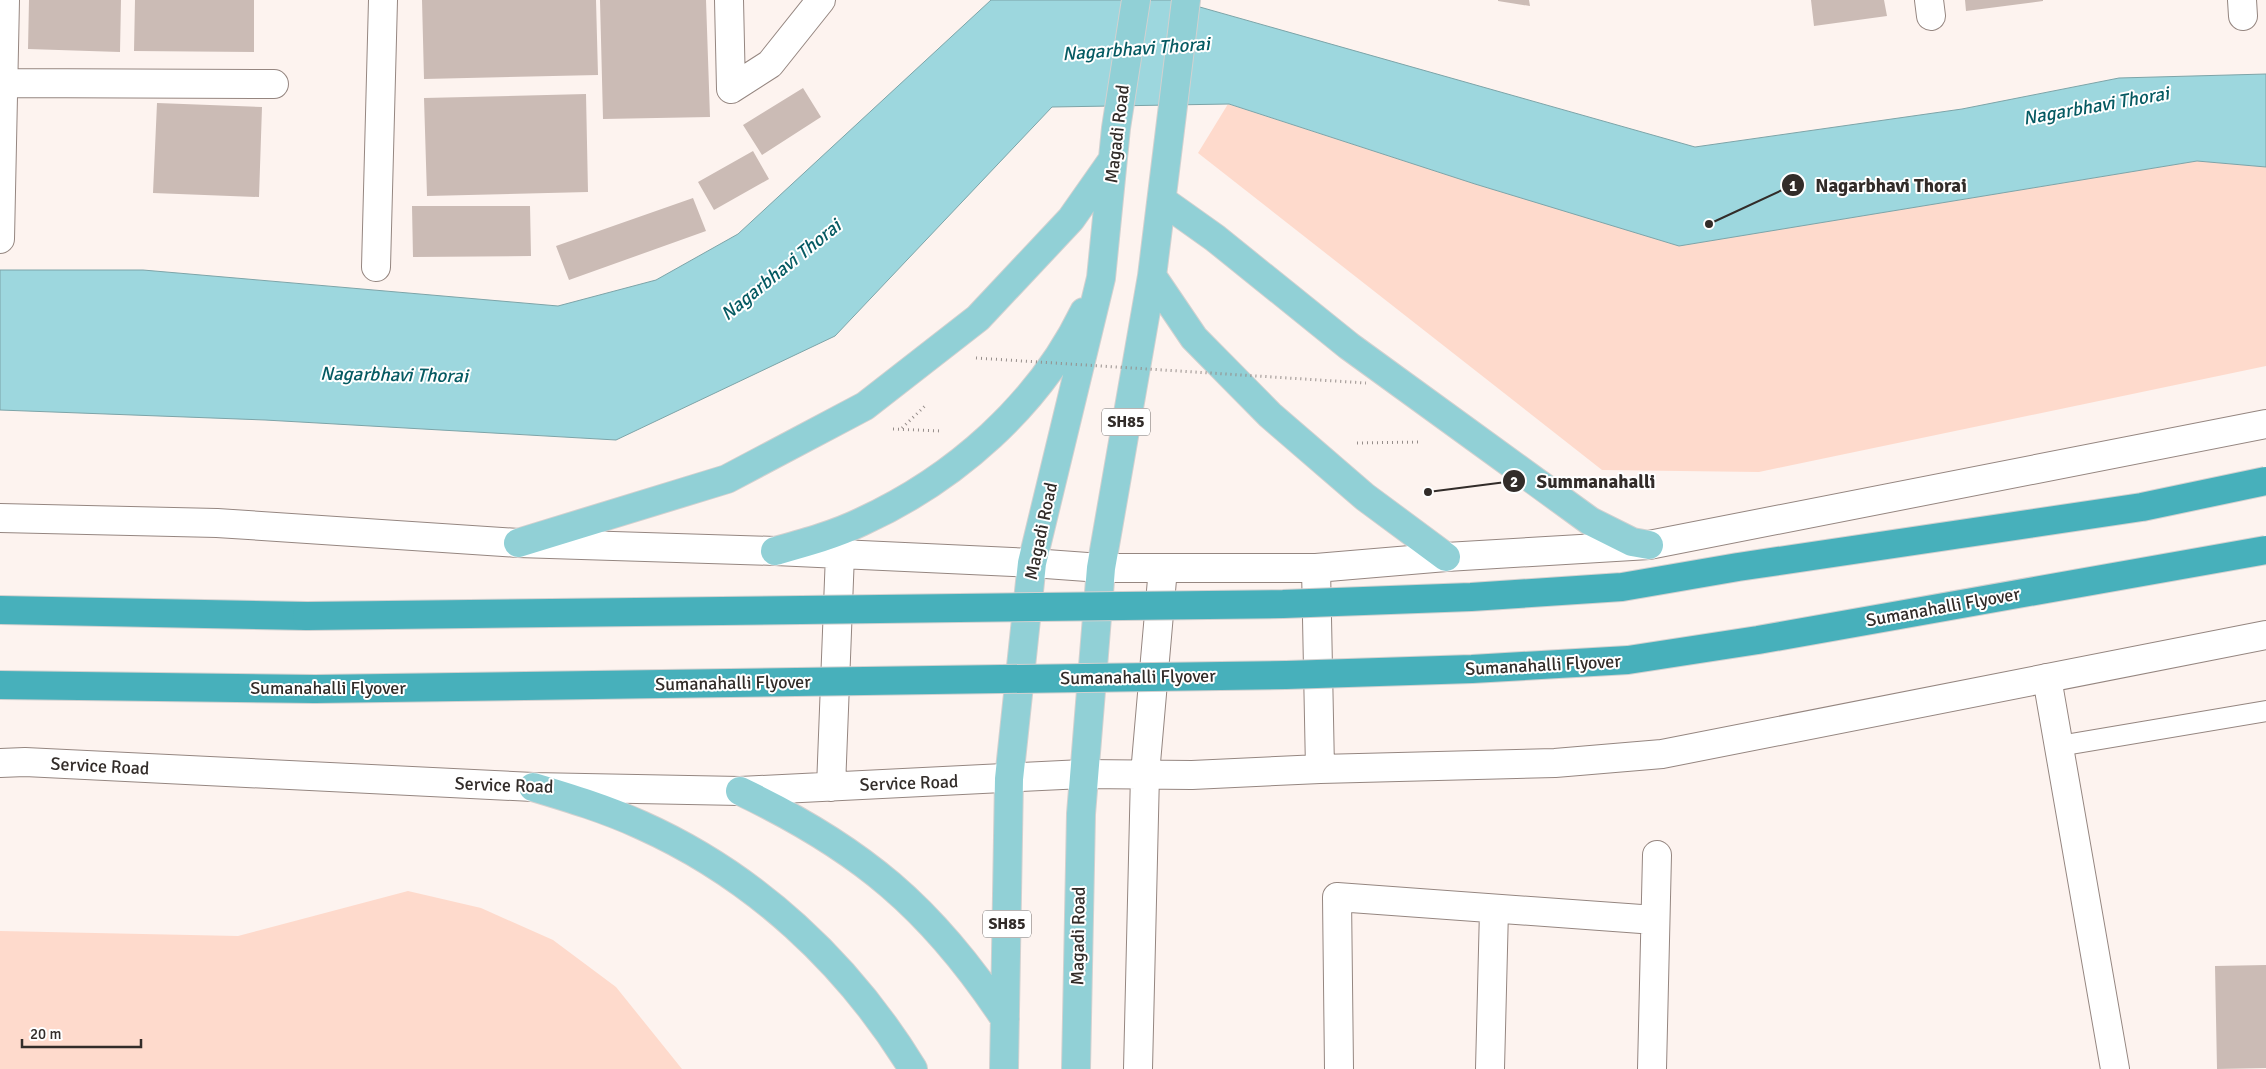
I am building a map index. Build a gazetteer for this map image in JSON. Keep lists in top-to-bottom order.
{
  "streets": {
    "highway": ["Sumanahalli Flyover"],
    "main road": ["Magadi Road", "SH85"],
    "street": ["Service Road"]
  },
  "crossings": [
    ["Magadi Road", "Service Road"]
  ],
  "water": ["Nagarbhavi Thorai"],
  "places": ["Nagarbhavi Thorai", "Summanahalli"],
  "scale_bar": "20 m"
}
